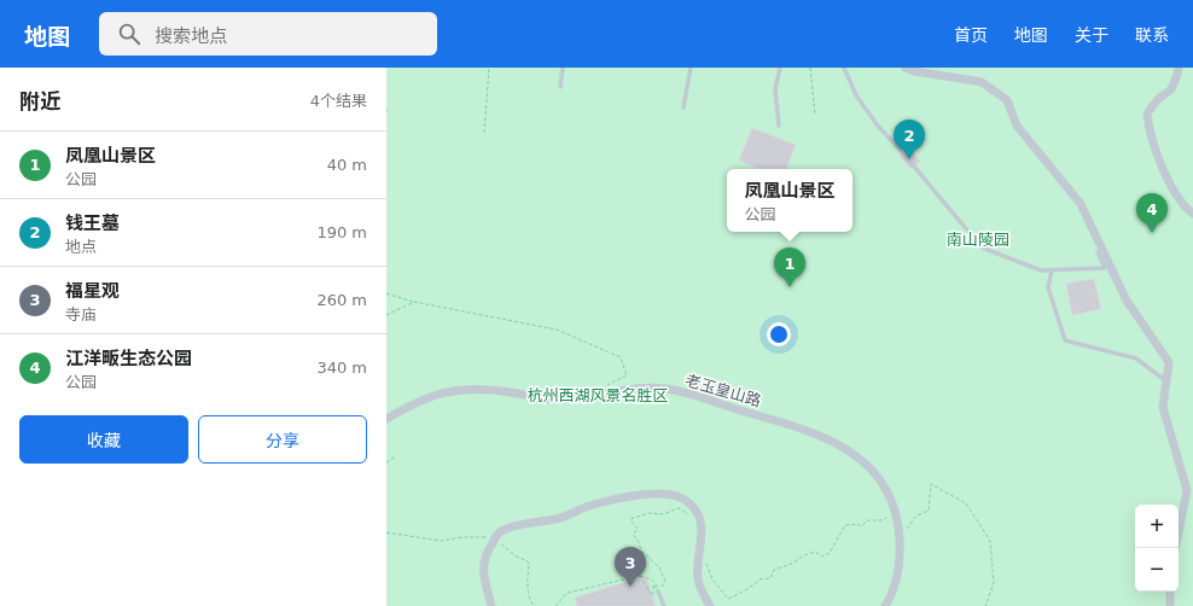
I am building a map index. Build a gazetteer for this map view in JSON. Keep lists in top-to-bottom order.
{
  "streets": {
    "street": ["老玉皇山路"]
  },
  "parks": ["南山陵园", "杭州西湖风景名胜区"],
  "page": {
    "header": "地图",
    "search": "搜索地点",
    "nav": [
      "首页",
      "地图",
      "关于",
      "联系"
    ],
    "heading": ["附近", "4个结果"],
    "pins": [
      "2",
      "4",
      "1",
      "3"
    ],
    "list": [
      {
        "mark": "1",
        "name": "凤凰山景区",
        "note": "公园",
        "value": "40 m"
      },
      {
        "mark": "2",
        "name": "钱王墓",
        "note": "地点",
        "value": "190 m"
      },
      {
        "mark": "3",
        "name": "福星观",
        "note": "寺庙",
        "value": "260 m"
      },
      {
        "mark": "4",
        "name": "江洋畈生态公园",
        "note": "公园",
        "value": "340 m"
      }
    ],
    "popup": ["凤凰山景区", "公园"],
    "buttons": ["收藏", "分享"],
    "map_buttons": ["+", "−"]
  }
}
